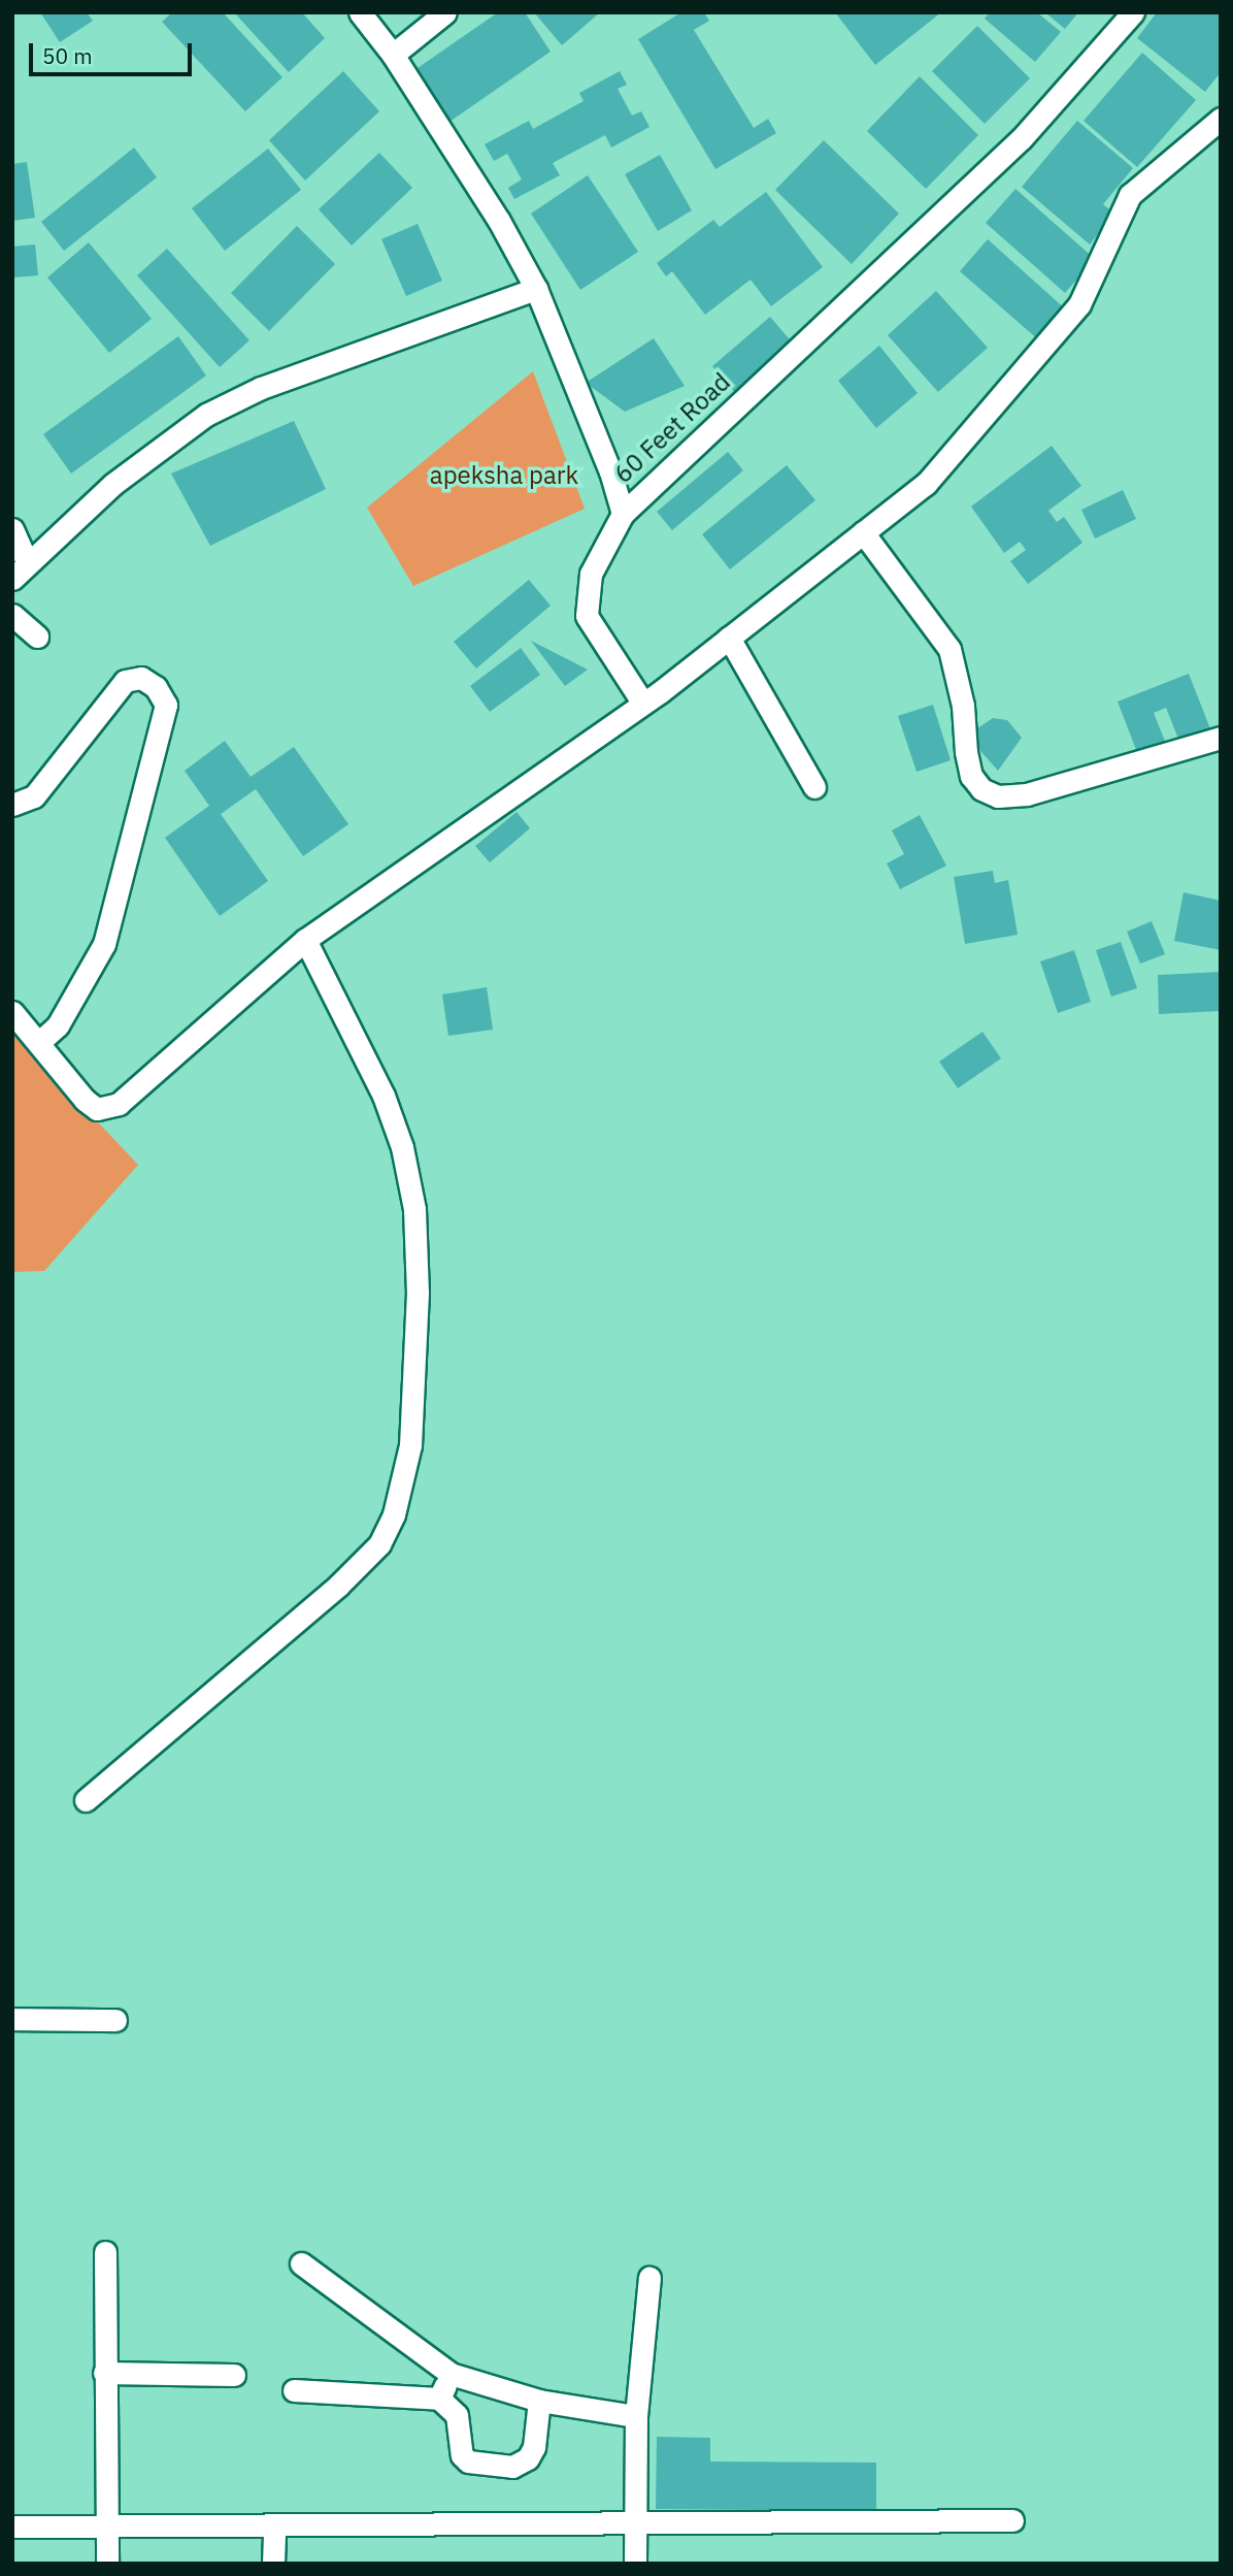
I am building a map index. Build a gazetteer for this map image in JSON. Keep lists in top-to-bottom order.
{
  "streets": {
    "street": ["60 Feet Road"]
  },
  "parks": ["apeksha park"],
  "scale_bar": "50 m"
}
